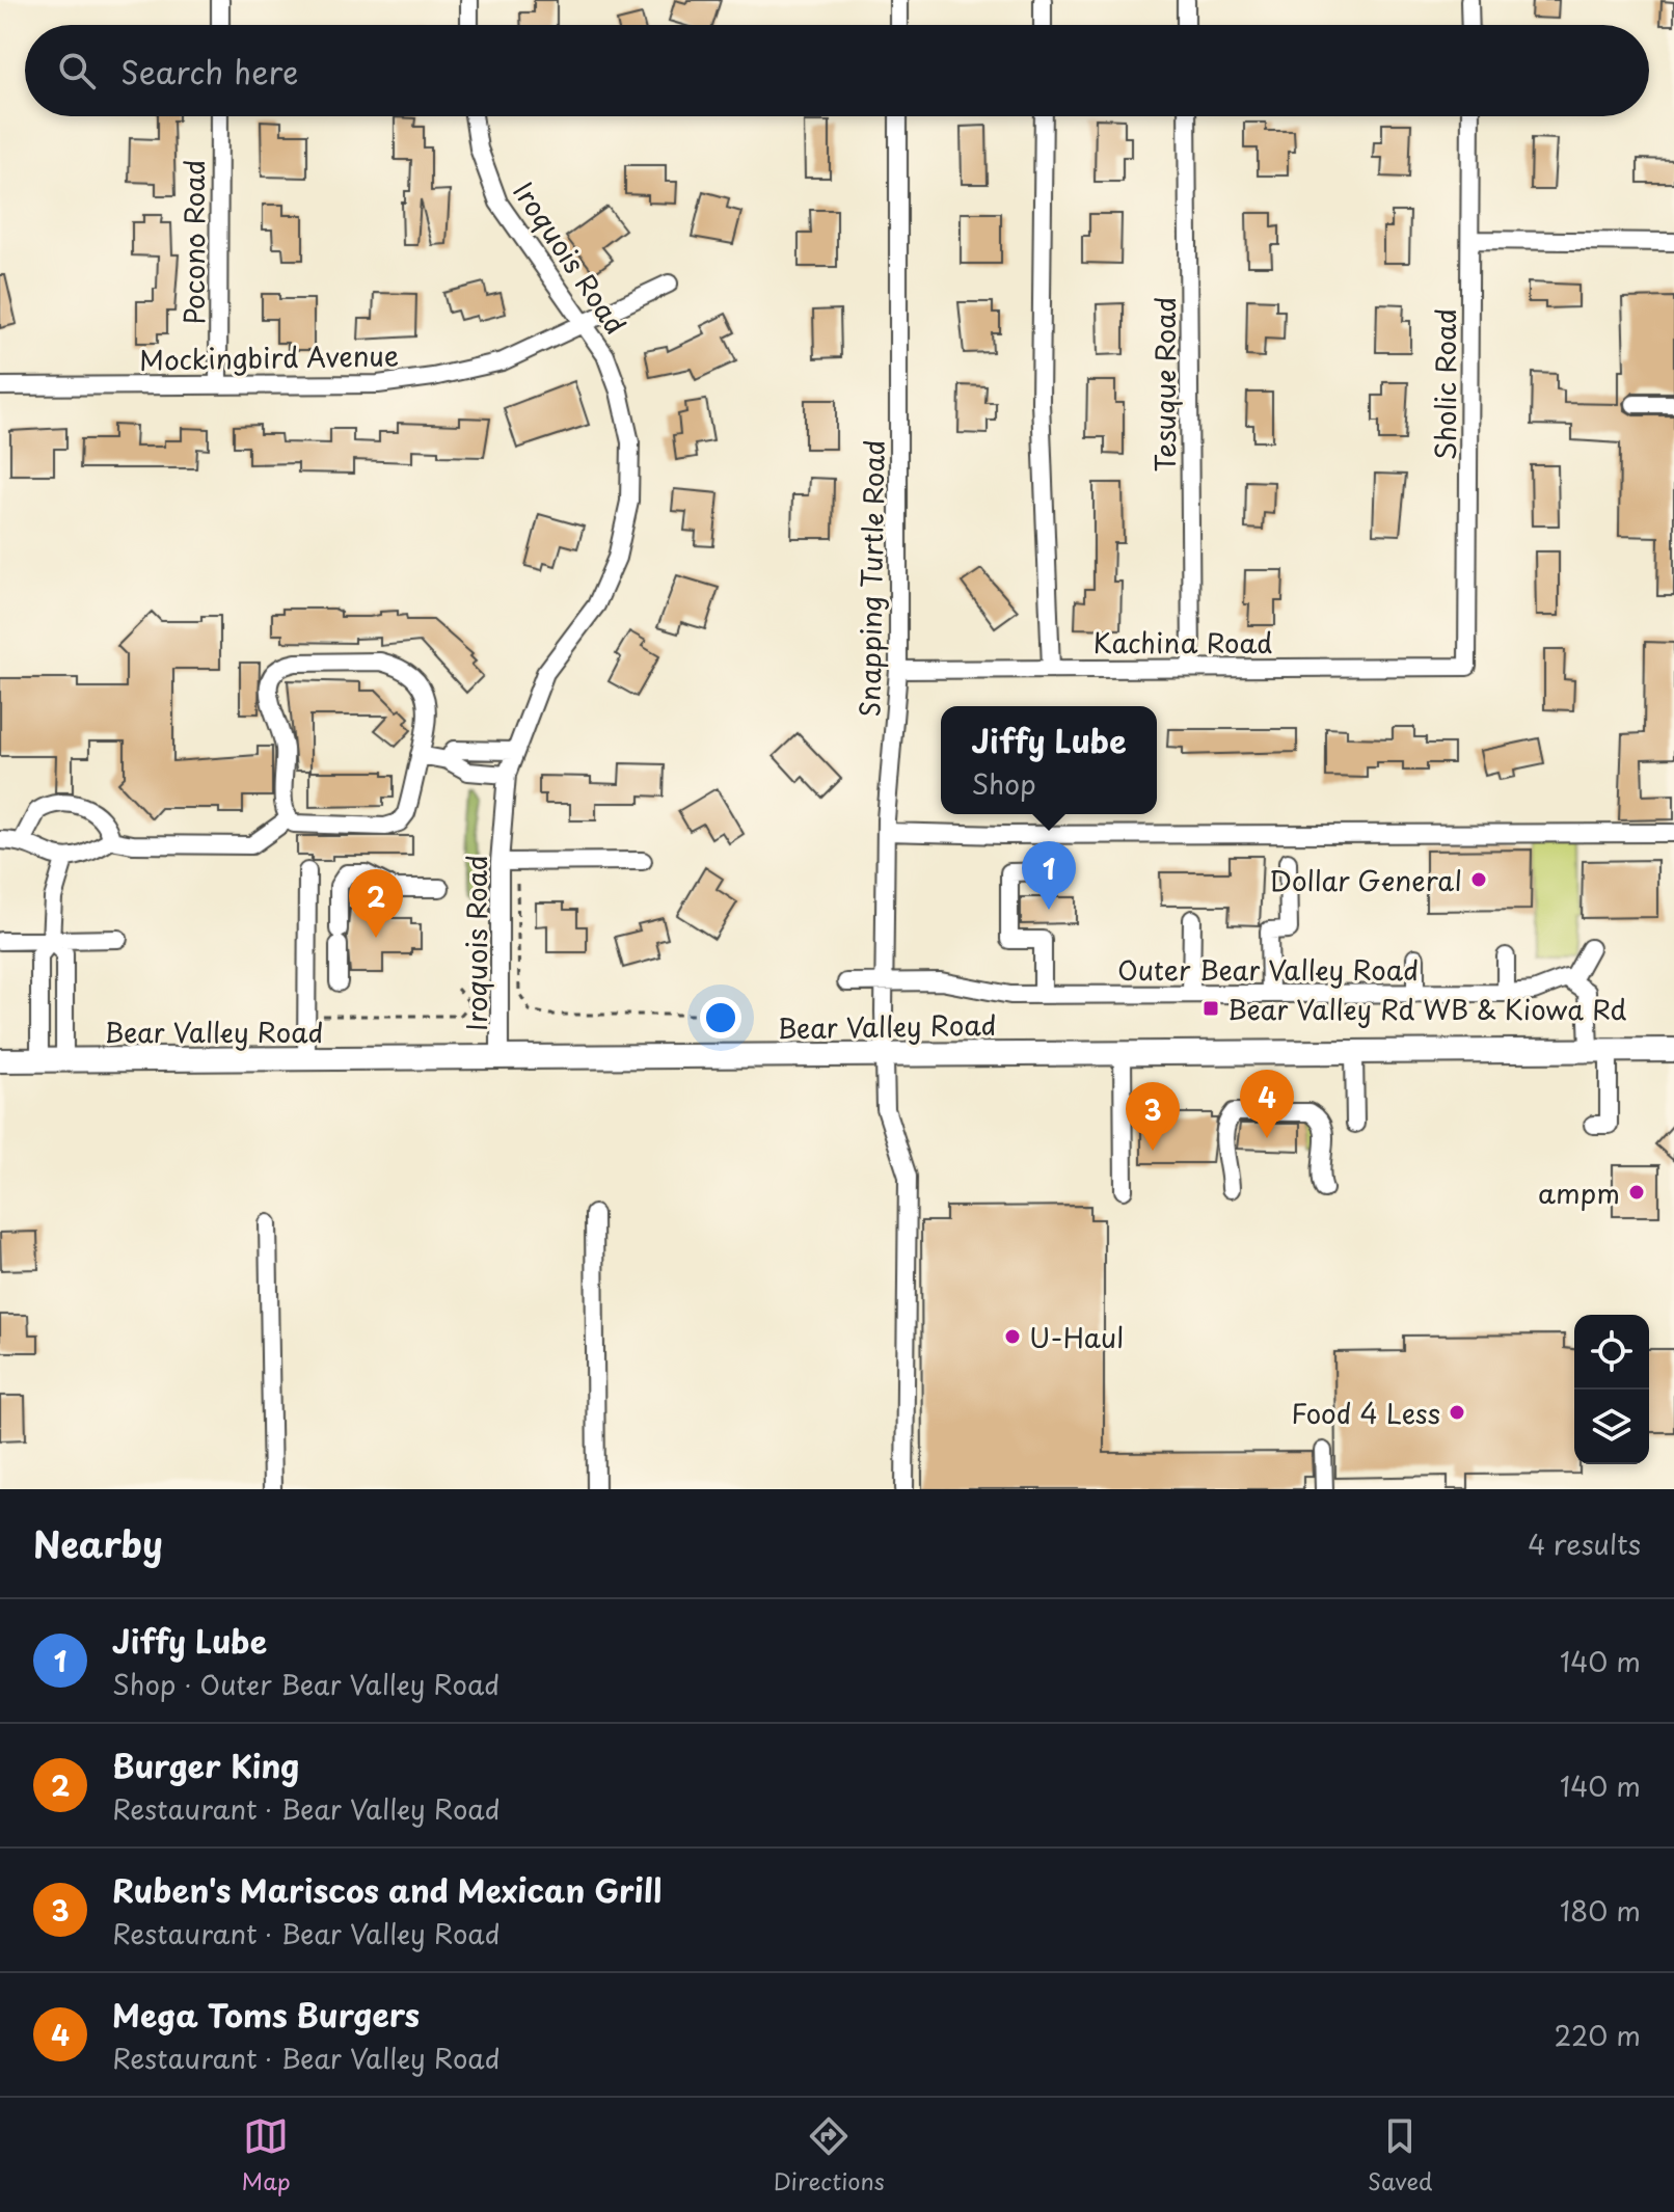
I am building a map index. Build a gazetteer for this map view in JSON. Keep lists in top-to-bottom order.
{
  "streets": {
    "main road": ["Bear Valley Road"],
    "street": [
      "Pocono Road",
      "Iroquois Road",
      "Mockingbird Avenue",
      "Tesuque Road",
      "Sholic Road",
      "Snapping Turtle Road",
      "Kachina Road",
      "Outer Bear Valley Road"
    ]
  },
  "crossings": [
    ["Pocono Road", "Mockingbird Avenue"],
    ["Iroquois Road", "Mockingbird Avenue"],
    ["Iroquois Road", "Bear Valley Road"],
    ["Tesuque Road", "Kachina Road"],
    ["Sholic Road", "Kachina Road"],
    ["Snapping Turtle Road", "Kachina Road"],
    ["Snapping Turtle Road", "Outer Bear Valley Road"],
    ["Snapping Turtle Road", "Bear Valley Road"]
  ],
  "places": {
    "other": [
      "Dollar General",
      "ampm",
      "U-Haul",
      "Food 4 Less"
    ],
    "transit": ["Bear Valley Rd WB & Kiowa Rd"]
  },
  "page": {
    "search": "Search here",
    "popup": ["Jiffy Lube", "Shop"],
    "pins": [
      "1",
      "2",
      "4",
      "3"
    ],
    "heading": ["Nearby", "4 results"],
    "list": [
      {
        "mark": "1",
        "name": "Jiffy Lube",
        "note": "Shop · Outer Bear Valley Road",
        "value": "140 m"
      },
      {
        "mark": "2",
        "name": "Burger King",
        "note": "Restaurant · Bear Valley Road",
        "value": "140 m"
      },
      {
        "mark": "3",
        "name": "Ruben's Mariscos and Mexican Grill",
        "note": "Restaurant · Bear Valley Road",
        "value": "180 m"
      },
      {
        "mark": "4",
        "name": "Mega Toms Burgers",
        "note": "Restaurant · Bear Valley Road",
        "value": "220 m"
      }
    ],
    "nav": ["Map", "Directions", "Saved"]
  }
}
